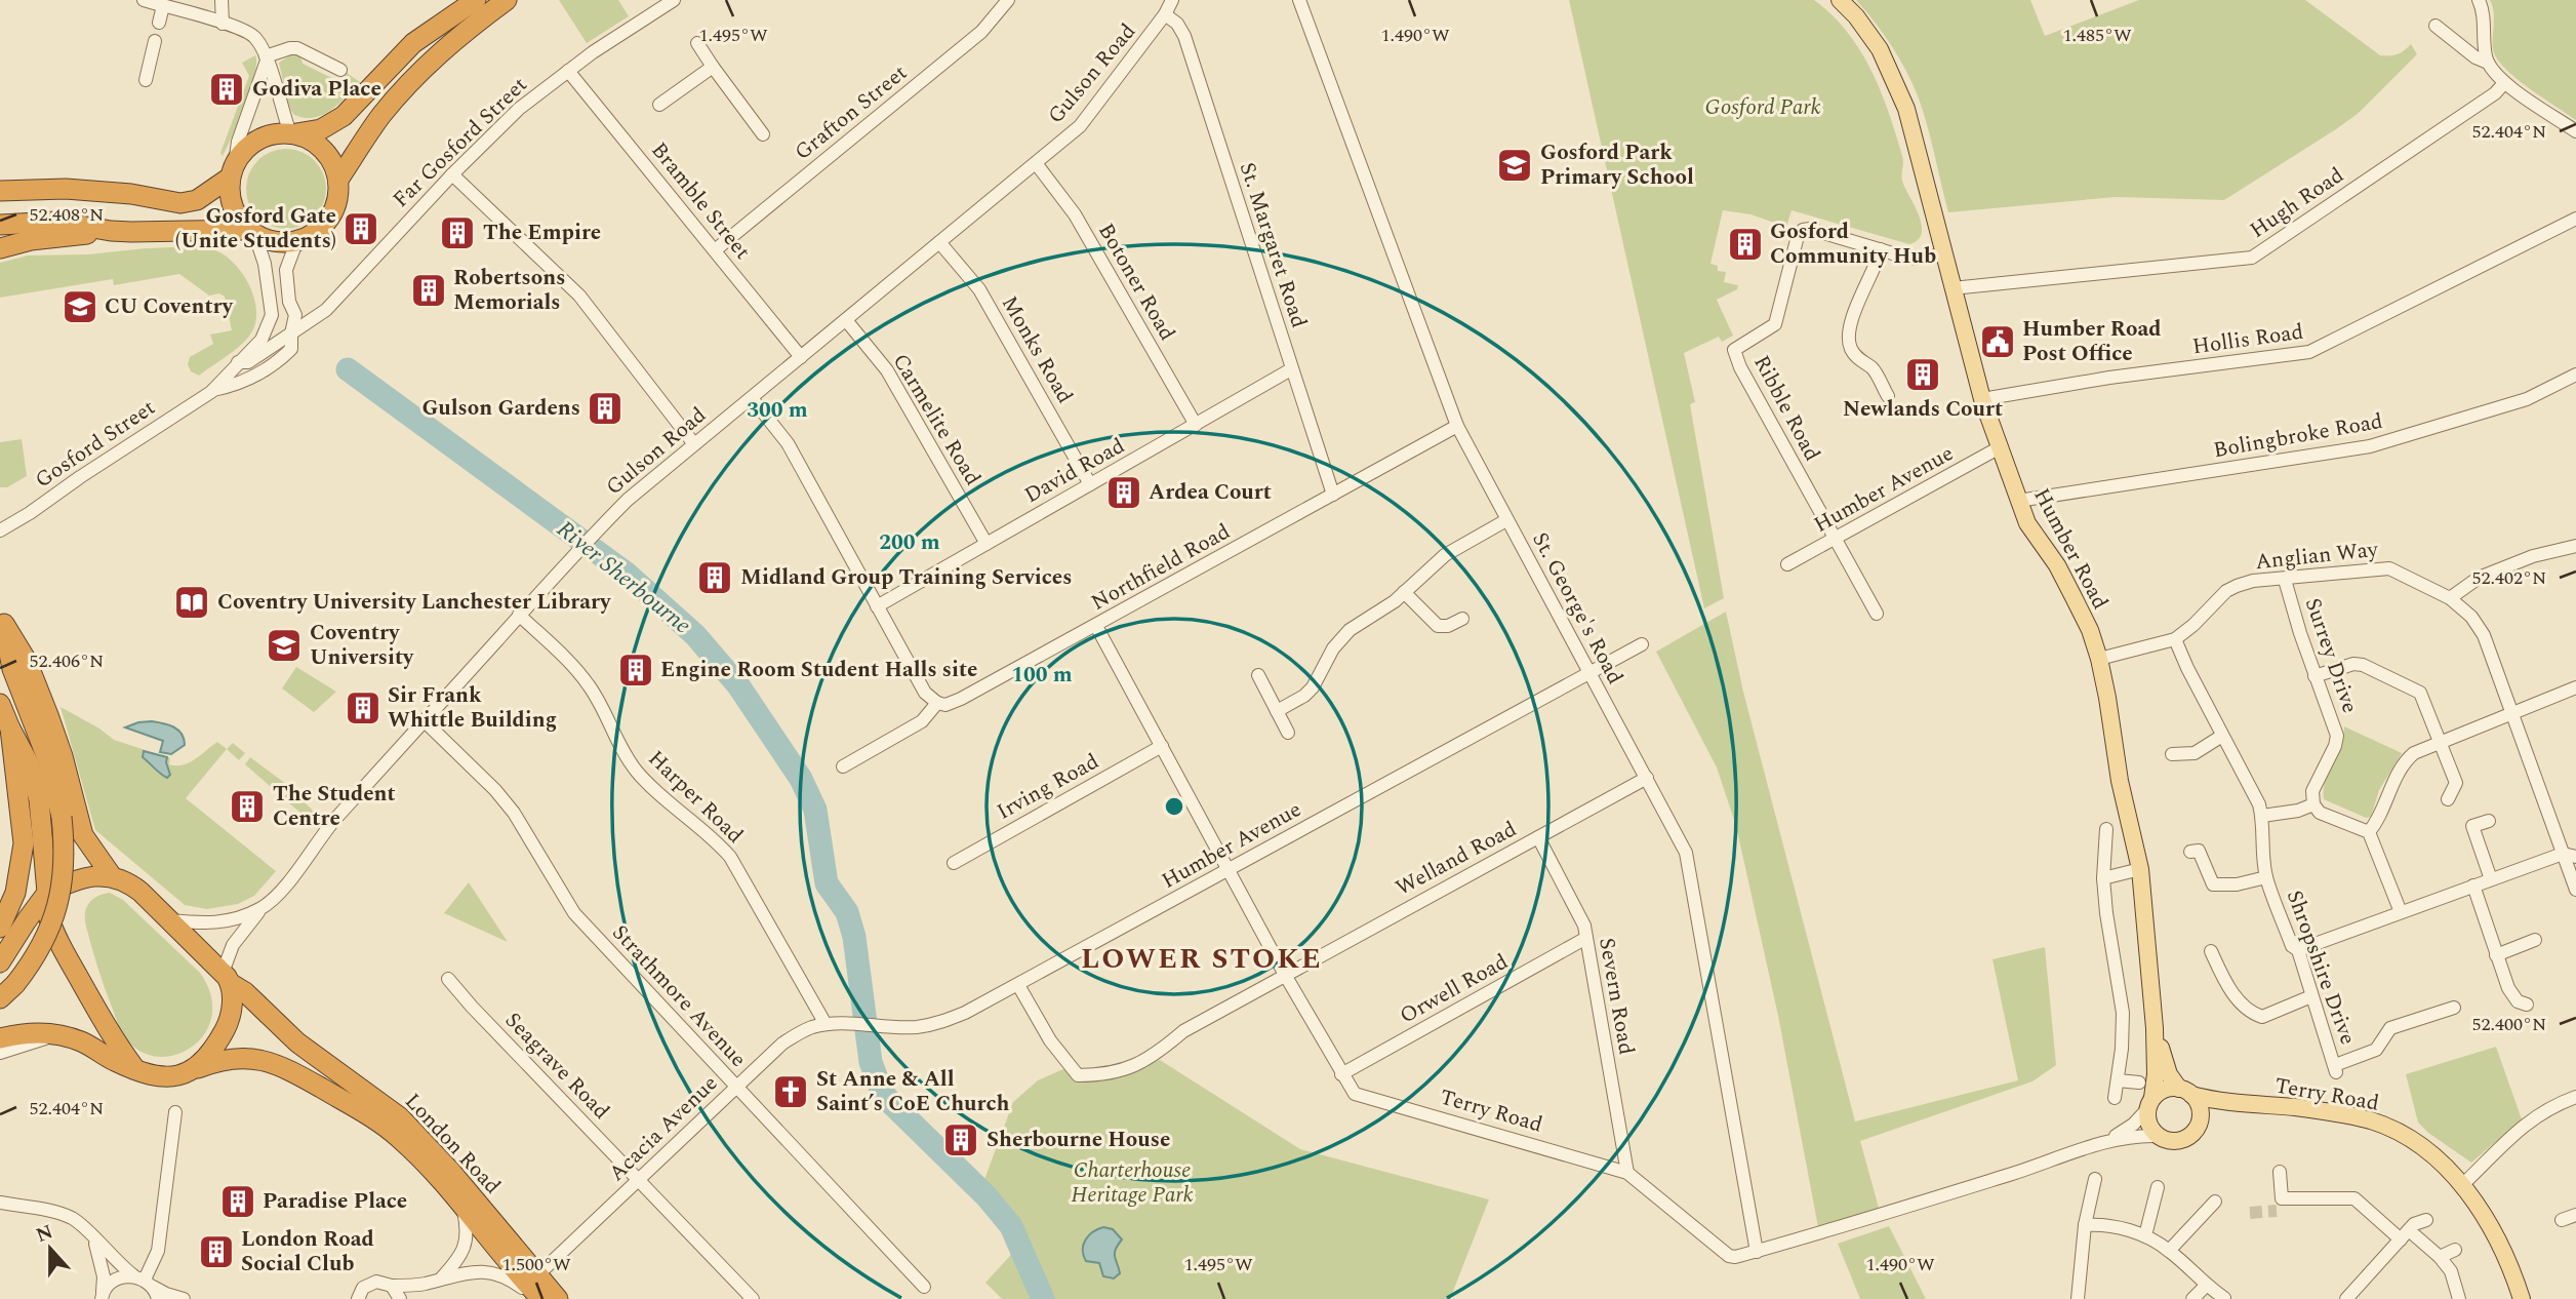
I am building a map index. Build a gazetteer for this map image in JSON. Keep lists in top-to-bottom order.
{
  "streets": {
    "highway": ["London Road"],
    "main road": ["Humber Road", "Terry Road"],
    "street": [
      "Gulson Road",
      "Grafton Street",
      "Far Gosford Street",
      "Bramble Street",
      "Hugh Road",
      "St. Margaret Road",
      "Botoner Road",
      "Hollis Road",
      "Monks Road",
      "Ribble Road",
      "Carmelite Road",
      "Bolingbroke Road",
      "Gosford Street",
      "David Road",
      "Humber Avenue",
      "Anglian Way",
      "Northfield Road",
      "St. George's Road",
      "Surrey Drive",
      "Irving Road",
      "Harper Road",
      "Welland Road",
      "Shropshire Drive",
      "Orwell Road",
      "Strathmore Avenue",
      "Severn Road",
      "Seagrave Road",
      "Acacia Avenue"
    ]
  },
  "crossings": [
    ["Gulson Road", "Bramble Street"],
    ["Gulson Road", "St. Margaret Road"],
    ["Gulson Road", "Botoner Road"],
    ["Gulson Road", "Monks Road"],
    ["Gulson Road", "Carmelite Road"],
    ["Gulson Road", "Harper Road"],
    ["Gulson Road", "Strathmore Avenue"],
    ["Gulson Road", "London Road"],
    ["Grafton Street", "Bramble Street"],
    ["Far Gosford Street", "Bramble Street"],
    ["Far Gosford Street", "Gosford Street"],
    ["Hugh Road", "Humber Road"],
    ["St. Margaret Road", "David Road"],
    ["St. Margaret Road", "Northfield Road"],
    ["Botoner Road", "David Road"],
    ["Hollis Road", "Humber Road"],
    ["Monks Road", "David Road"],
    ["Ribble Road", "Humber Avenue"],
    ["Carmelite Road", "David Road"],
    ["Bolingbroke Road", "Humber Road"],
    ["Humber Avenue", "Humber Road"],
    ["Humber Avenue", "St. George's Road"],
    ["Humber Avenue", "Harper Road"],
    ["Humber Avenue", "Welland Road"],
    ["Humber Avenue", "Terry Road"],
    ["Humber Avenue", "Acacia Avenue"],
    ["Humber Road", "Anglian Way"],
    ["Humber Road", "Terry Road"],
    ["Anglian Way", "Surrey Drive"],
    ["Anglian Way", "Shropshire Drive"],
    ["Northfield Road", "St. George's Road"],
    ["Northfield Road", "Terry Road"],
    ["St. George's Road", "Welland Road"],
    ["St. George's Road", "Terry Road"],
    ["Irving Road", "Terry Road"],
    ["Harper Road", "Acacia Avenue"],
    ["Welland Road", "Severn Road"],
    ["Welland Road", "Terry Road"],
    ["Orwell Road", "Severn Road"],
    ["Orwell Road", "Terry Road"],
    ["Strathmore Avenue", "Acacia Avenue"],
    ["Severn Road", "Terry Road"],
    ["Seagrave Road", "Acacia Avenue"],
    ["Acacia Avenue", "London Road"]
  ],
  "districts": ["LOWER STOKE"],
  "water": ["River Sherbourne"],
  "parks": ["Gosford Park", "Charterhouse Heritage Park"],
  "places": {
    "building": [
      "Godiva Place",
      "Gosford Gate (Unite Students)",
      "The Empire",
      "Gosford Community Hub",
      "Robertsons Memorials",
      "Newlands Court",
      "Gulson Gardens",
      "Ardea Court",
      "Midland Group Training Services",
      "Engine Room Student Halls site",
      "Sir Frank Whittle Building",
      "The Student Centre",
      "Sherbourne House",
      "Paradise Place",
      "London Road Social Club"
    ],
    "school or university": ["Gosford Park Primary School", "CU Coventry", "Coventry University"],
    "public building": ["Humber Road Post Office"],
    "library": ["Coventry University Lanchester Library"],
    "church": ["St Anne & All Saint’s CoE Church"]
  },
  "north": "top",
  "coordinates": [
    "1.495°W",
    "1.490°W",
    "1.485°W",
    "52.404°N",
    "52.408°N",
    "52.402°N",
    "52.406°N",
    "52.400°N",
    "1.500°W"
  ],
  "rings": ["300 m", "200 m", "100 m"]
}
